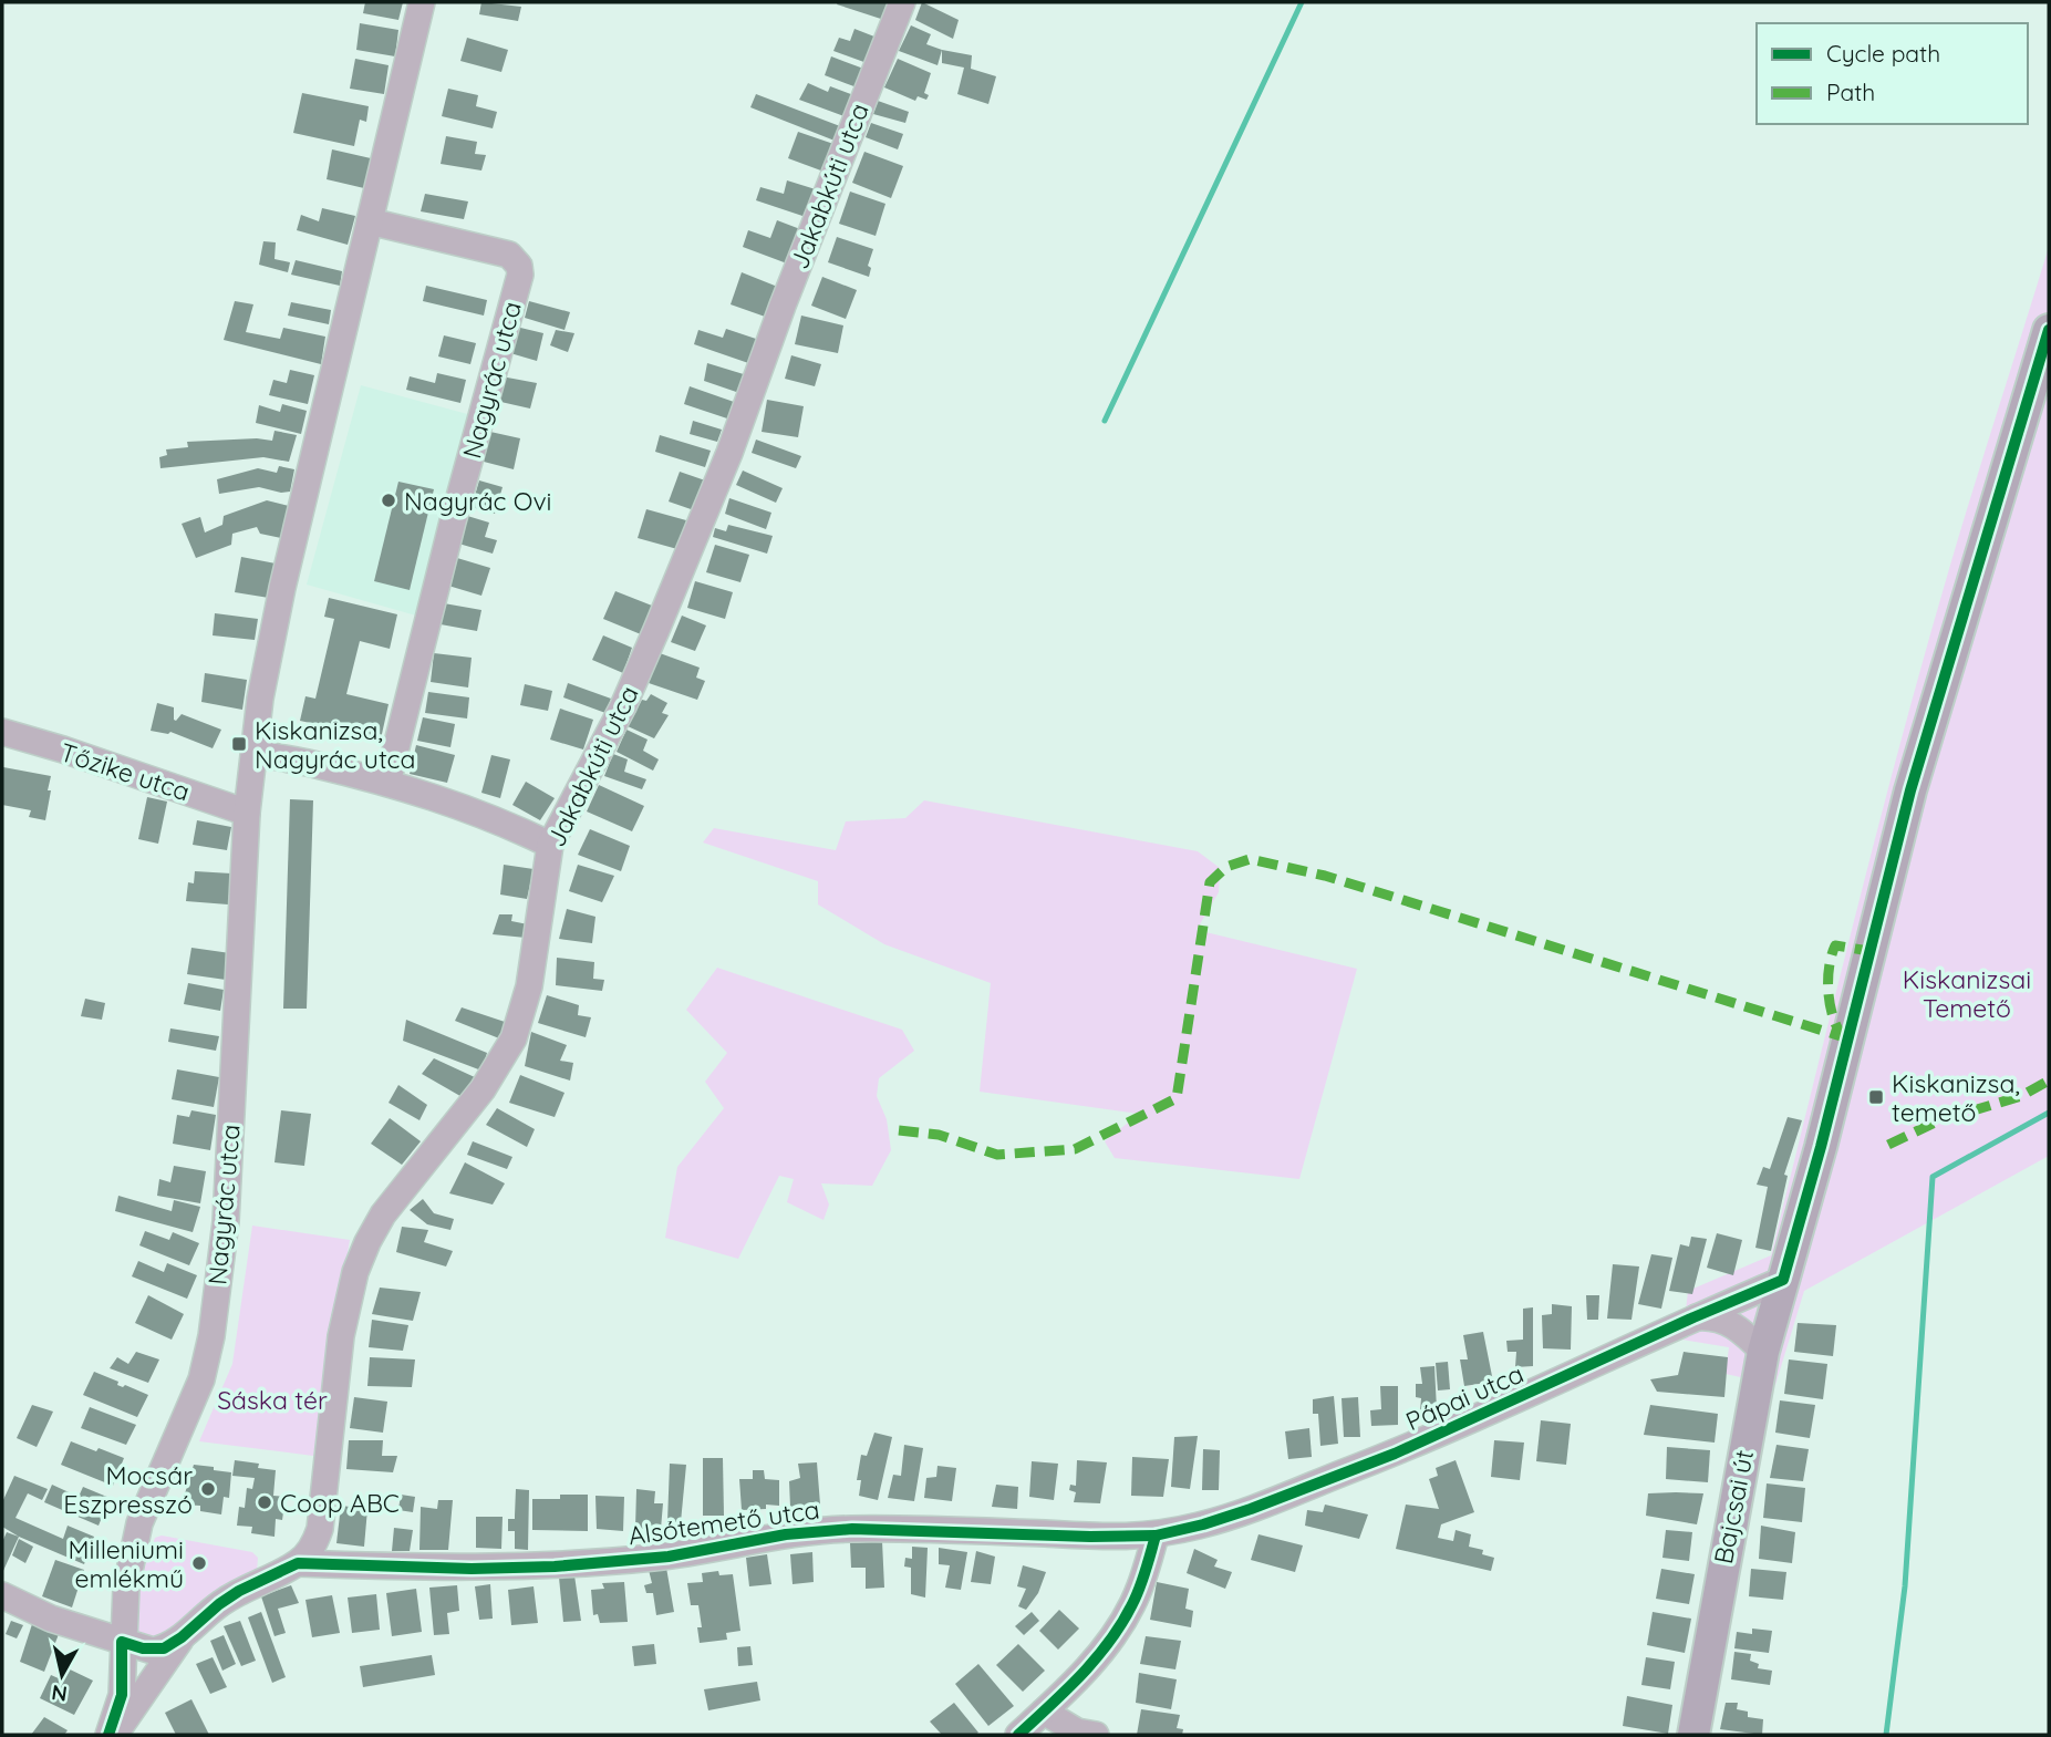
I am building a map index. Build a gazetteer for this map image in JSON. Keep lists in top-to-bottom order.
{
  "streets": {
    "main road": ["Bajcsai út"],
    "street": [
      "Jakabkúti utca",
      "Nagyrác utca",
      "Tőzike utca",
      "Pápai utca",
      "Alsótemető utca"
    ]
  },
  "crossings": [
    ["Jakabkúti utca", "Alsótemető utca"],
    ["Nagyrác utca", "Tőzike utca"],
    ["Pápai utca", "Bajcsai út"],
    ["Pápai utca", "Alsótemető utca"]
  ],
  "parks": ["Kiskanizsai Temető", "Sáska tér"],
  "places": {
    "other": [
      "Nagyrác Ovi",
      "Mocsár Eszpresszó",
      "Coop ABC",
      "Milleniumi emlékmű"
    ],
    "transit": ["Kiskanizsa, Nagyrác utca", "Kiskanizsa, temető"]
  },
  "legend": ["Cycle path", "Path"],
  "north": "bottom"
}
